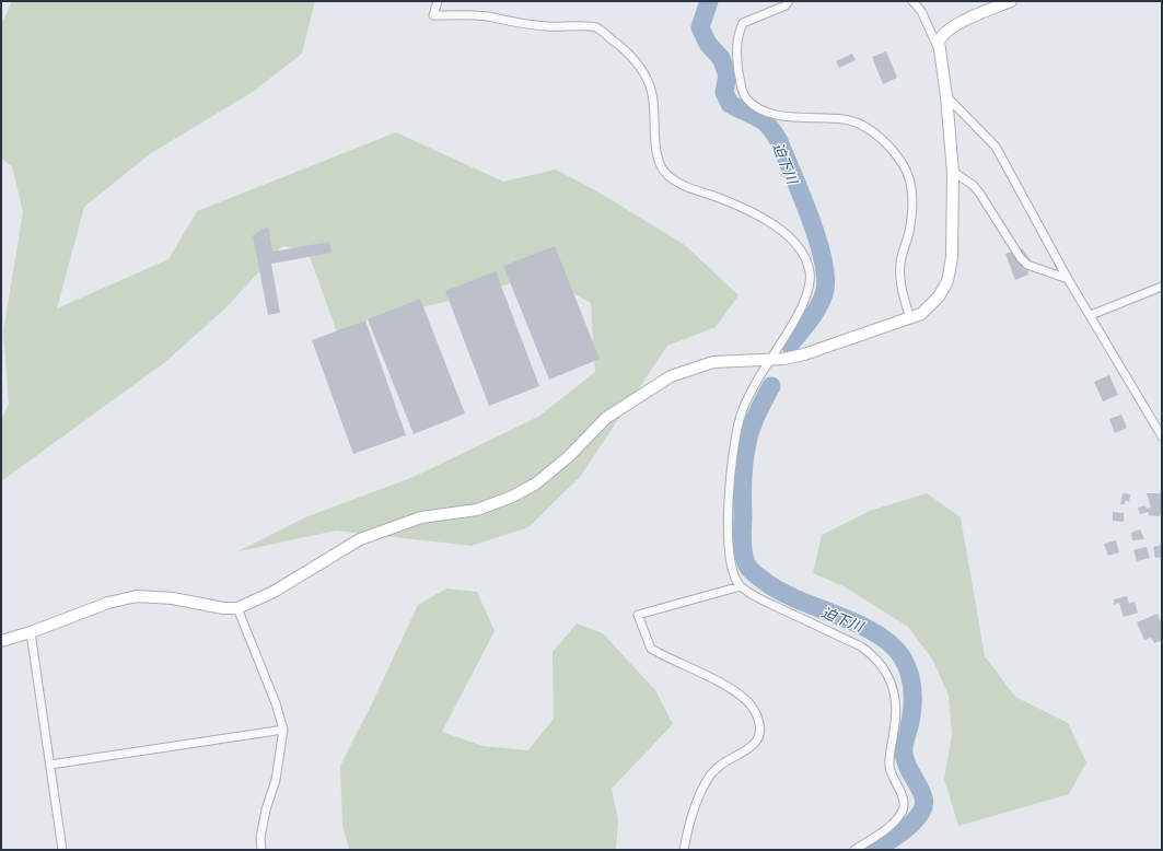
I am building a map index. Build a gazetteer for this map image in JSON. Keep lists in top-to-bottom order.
{
  "water": ["迫下川"]
}
